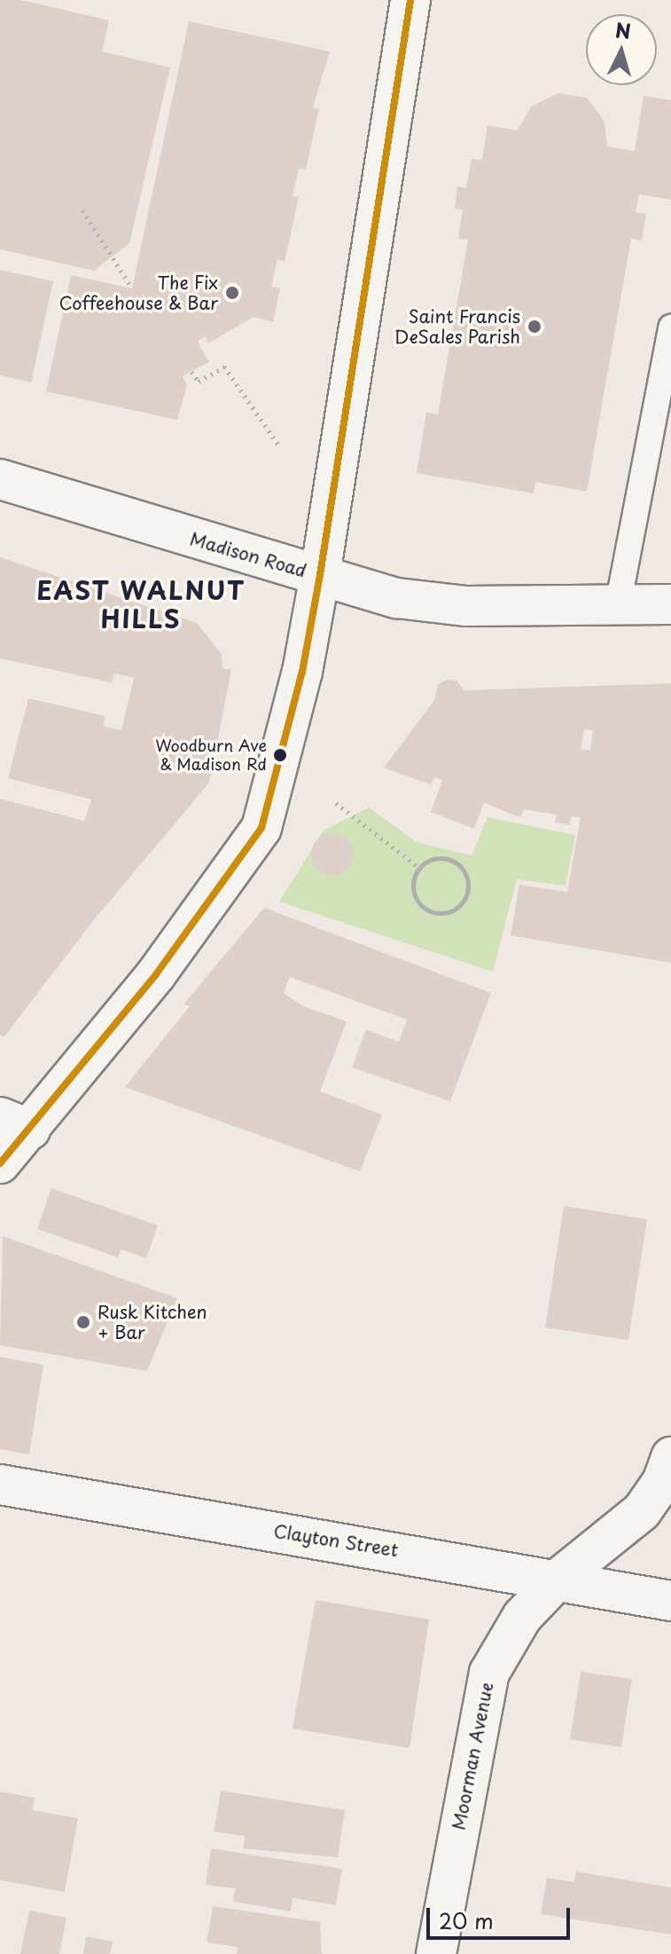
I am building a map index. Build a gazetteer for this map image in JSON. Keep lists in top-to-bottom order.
{
  "streets": {
    "street": ["Madison Road", "Clayton Street", "Moorman Avenue"]
  },
  "crossings": [
    ["Clayton Street", "Moorman Avenue"]
  ],
  "districts": ["EAST WALNUT HILLS"],
  "places": [
    "The Fix Coffeehouse & Bar",
    "Saint Francis DeSales Parish",
    "Woodburn Ave & Madison Rd",
    "Rusk Kitchen + Bar"
  ],
  "scale_bar": "20 m",
  "north": "top"
}
